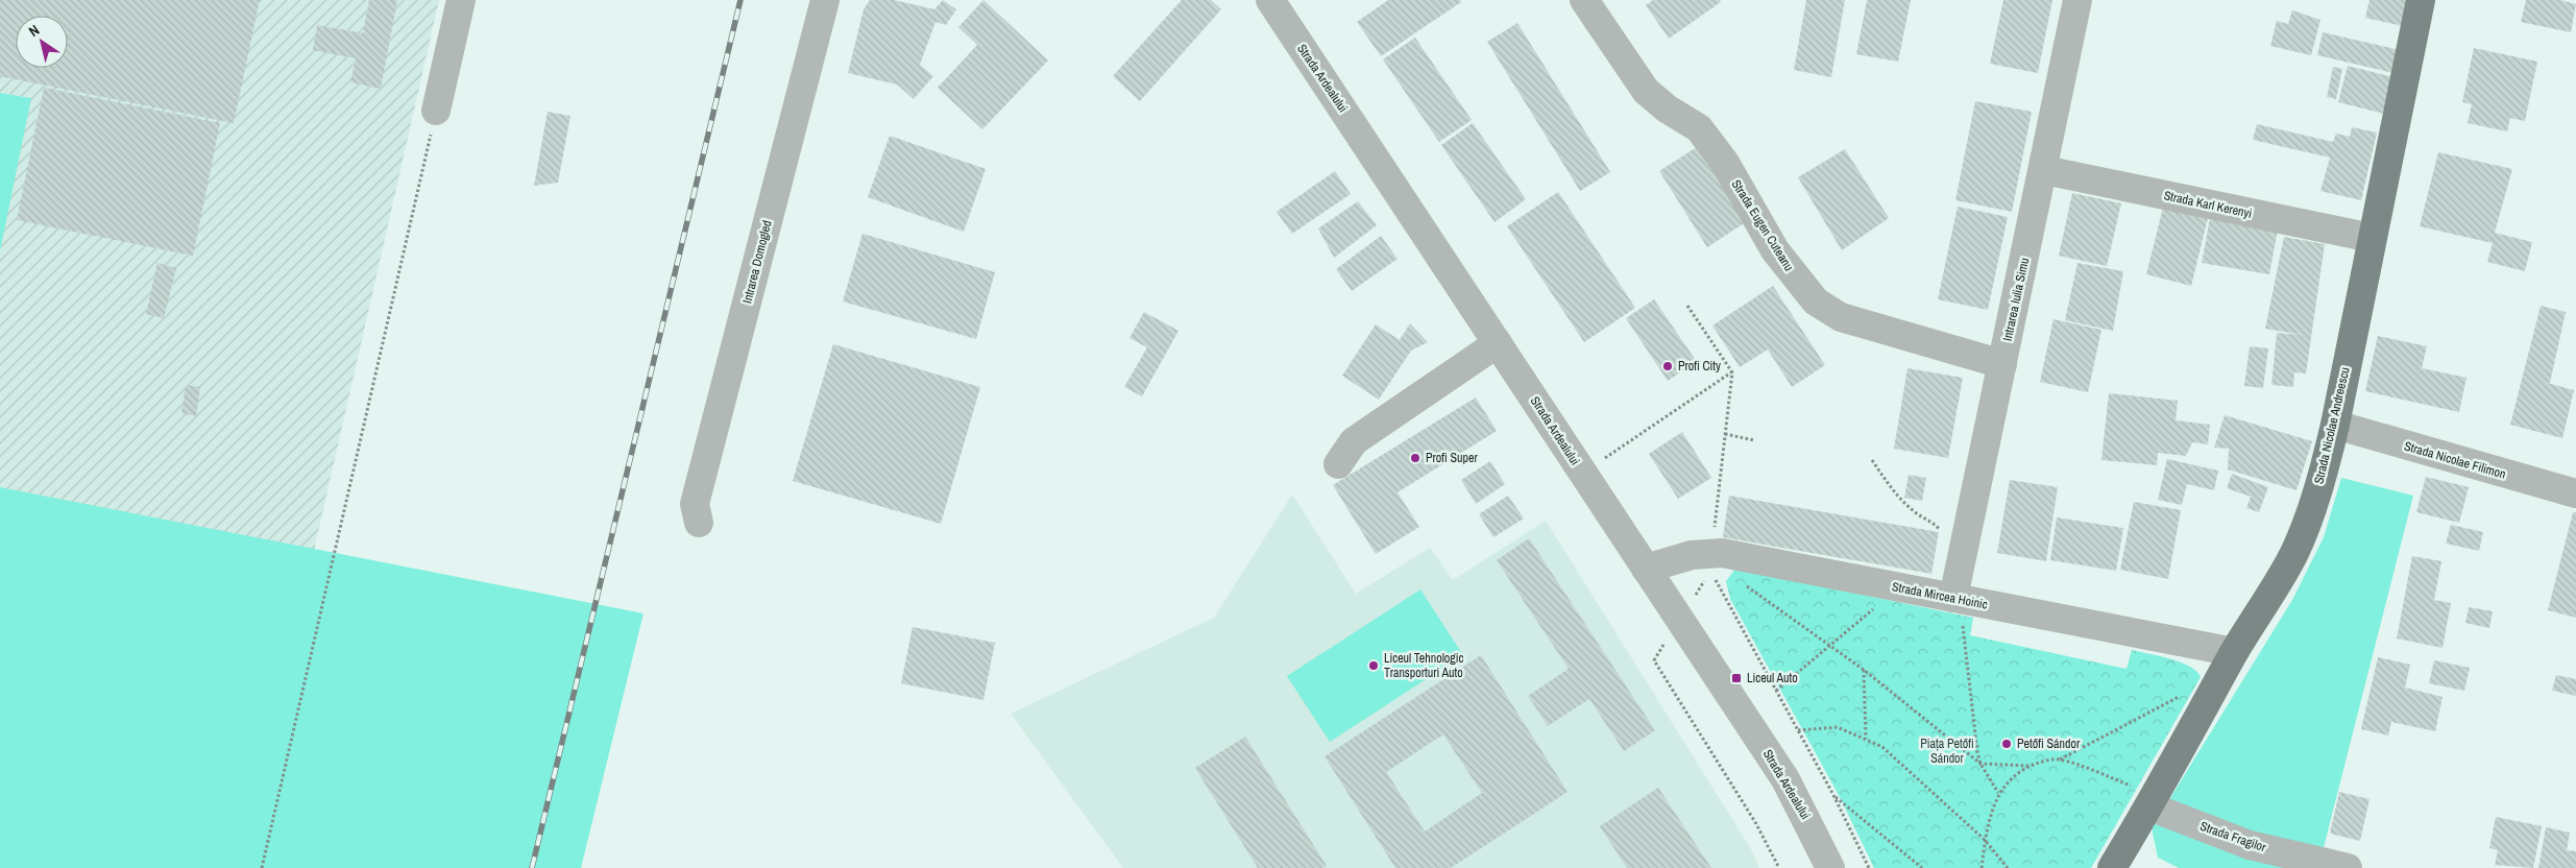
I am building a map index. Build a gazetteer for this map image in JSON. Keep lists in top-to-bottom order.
{
  "streets": {
    "main road": ["Strada Nicolae Andreescu"],
    "street": [
      "Strada Ardealului",
      "Strada Karl Kerenyi",
      "Strada Eugen Cuteanu",
      "Intrarea Domogled",
      "Intrarea Iulia Simu",
      "Strada Nicolae Filimon",
      "Strada Mircea Hoinic",
      "Strada Fragilor"
    ]
  },
  "crossings": [
    ["Strada Ardealului", "Strada Mircea Hoinic"],
    ["Strada Karl Kerenyi", "Intrarea Iulia Simu"],
    ["Strada Karl Kerenyi", "Strada Nicolae Andreescu"],
    ["Strada Eugen Cuteanu", "Intrarea Iulia Simu"],
    ["Intrarea Iulia Simu", "Strada Mircea Hoinic"],
    ["Strada Nicolae Andreescu", "Strada Nicolae Filimon"],
    ["Strada Nicolae Andreescu", "Strada Mircea Hoinic"],
    ["Strada Nicolae Andreescu", "Strada Fragilor"]
  ],
  "parks": ["Piața Petőfi Sándor"],
  "places": {
    "other": [
      "Profi City",
      "Profi Super",
      "Liceul Tehnologic Transporturi Auto",
      "Petőfi Sándor"
    ],
    "transit": ["Liceul Auto"]
  },
  "north": "top left"
}
